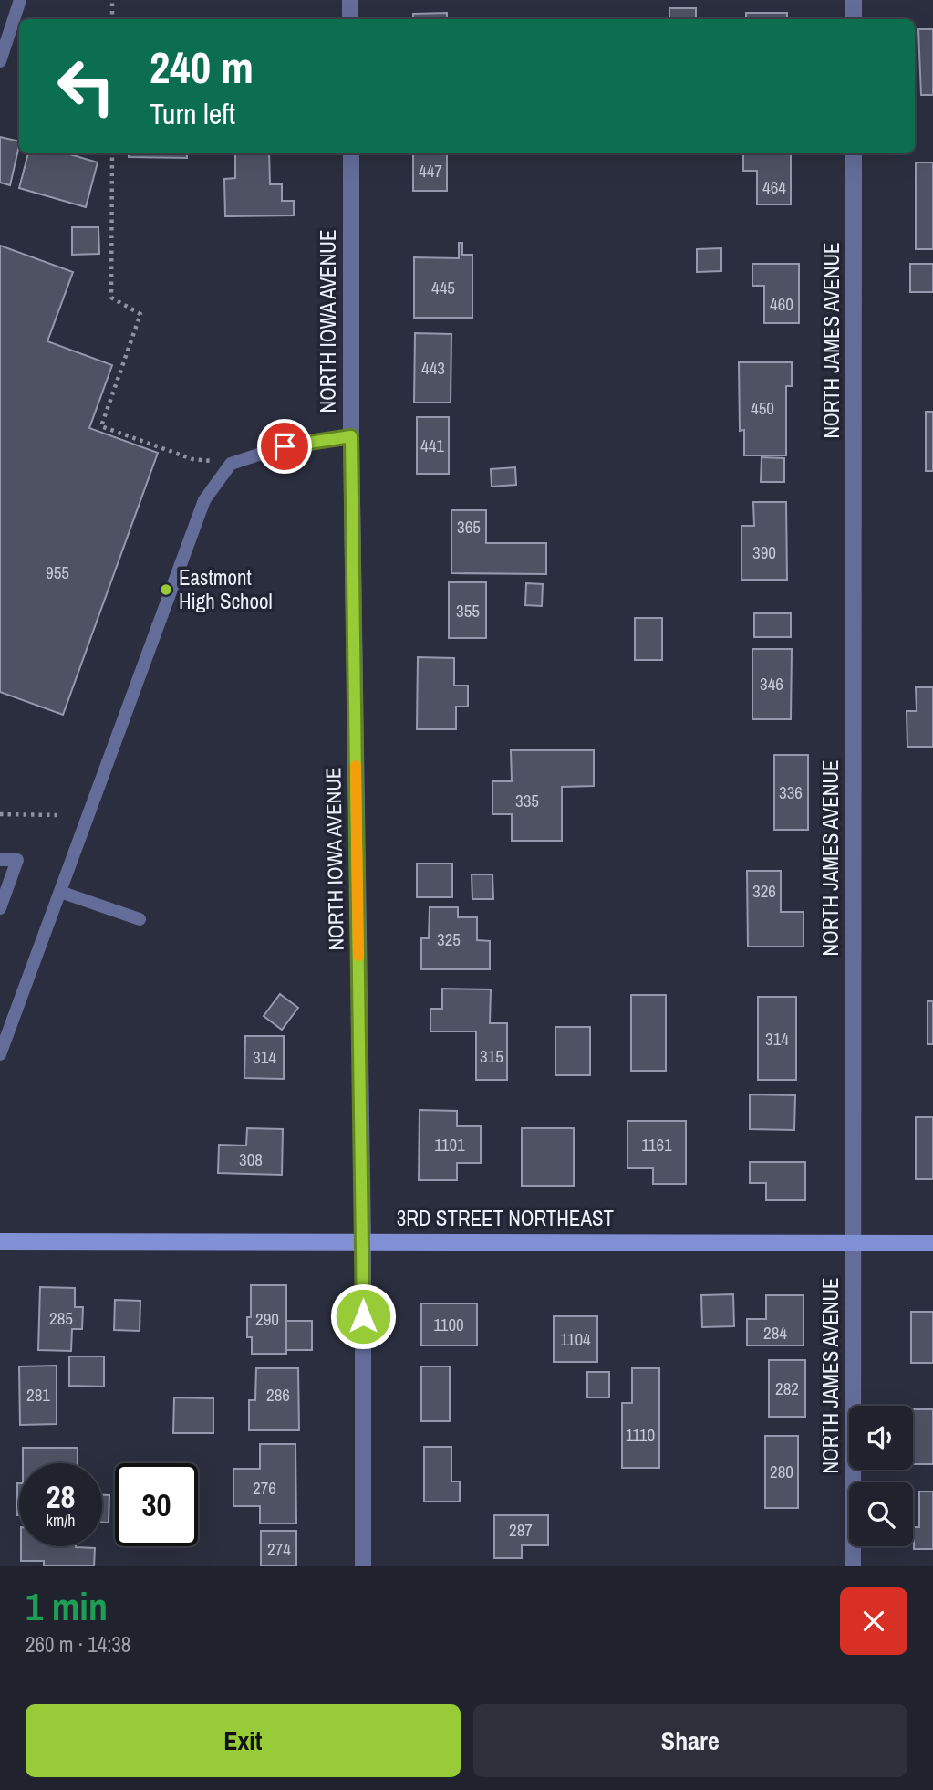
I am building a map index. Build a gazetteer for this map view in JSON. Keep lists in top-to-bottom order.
{
  "streets": {
    "street": ["NORTH IOWA AVENUE", "NORTH JAMES AVENUE", "3RD STREET NORTHEAST"]
  },
  "crossings": [
    ["NORTH IOWA AVENUE", "3RD STREET NORTHEAST"],
    ["NORTH JAMES AVENUE", "3RD STREET NORTHEAST"]
  ],
  "places": ["Eastmont High School"],
  "house_numbers": [
    "447",
    "464",
    "445",
    "460",
    "443",
    "450",
    "441",
    "365",
    "390",
    "955",
    "355",
    "346",
    "336",
    "335",
    "326",
    "325",
    "314",
    "315",
    "314",
    "1101",
    "1161",
    "308",
    "285",
    "290",
    "1100",
    "284",
    "1104",
    "282",
    "281",
    "286",
    "1110",
    "280",
    "276",
    "287",
    "274"
  ],
  "page": {
    "turn": ["240 m", "Turn left"],
    "speed": "28 km/h",
    "limit": "30",
    "heading": ["1 min", "260 m · 14:38"],
    "buttons": ["Exit", "Share"]
  }
}
